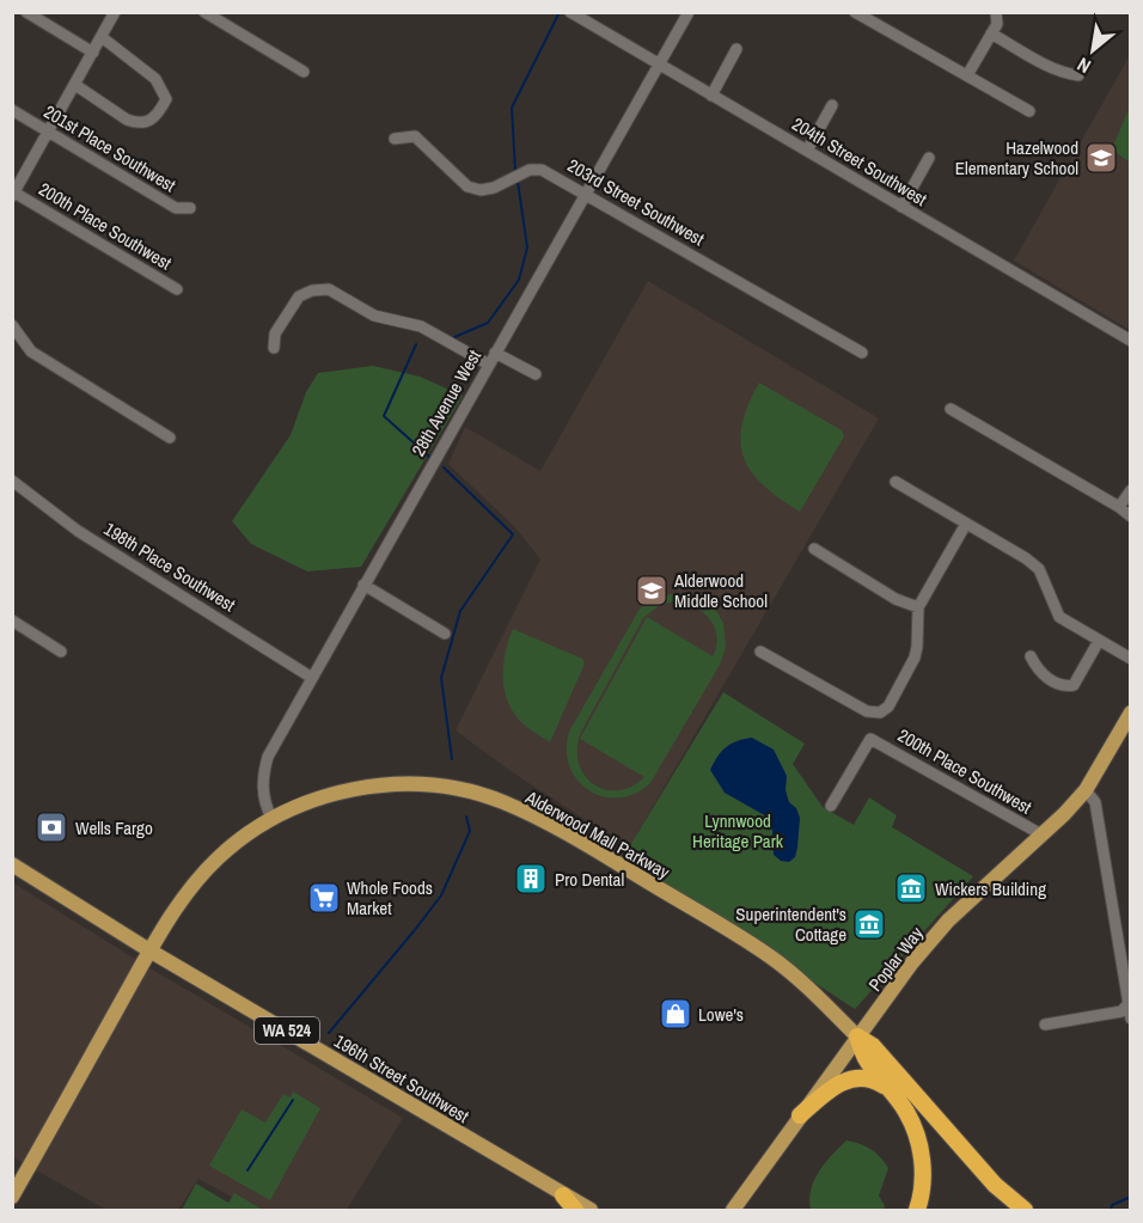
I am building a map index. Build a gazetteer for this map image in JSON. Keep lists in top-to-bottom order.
{
  "streets": {
    "main road": [
      "Alderwood Mall Parkway",
      "Poplar Way",
      "WA 524",
      "196th Street Southwest"
    ],
    "street": [
      "201st Place Southwest",
      "204th Street Southwest",
      "203rd Street Southwest",
      "200th Place Southwest",
      "28th Avenue West",
      "198th Place Southwest"
    ]
  },
  "crossings": [
    ["204th Street Southwest", "28th Avenue West"],
    ["203rd Street Southwest", "28th Avenue West"],
    ["200th Place Southwest", "Poplar Way"],
    ["28th Avenue West", "198th Place Southwest"],
    ["28th Avenue West", "Alderwood Mall Parkway"],
    ["Alderwood Mall Parkway", "Poplar Way"],
    ["Alderwood Mall Parkway", "196th Street Southwest"]
  ],
  "parks": ["Lynnwood Heritage Park"],
  "places": {
    "school or university": ["Hazelwood Elementary School", "Alderwood Middle School"],
    "bank": ["Wells Fargo"],
    "building": ["Pro Dental"],
    "museum": ["Wickers Building", "Superintendent's Cottage"],
    "supermarket": ["Whole Foods Market"],
    "shop": ["Lowe's"]
  },
  "north": "bottom left"
}
